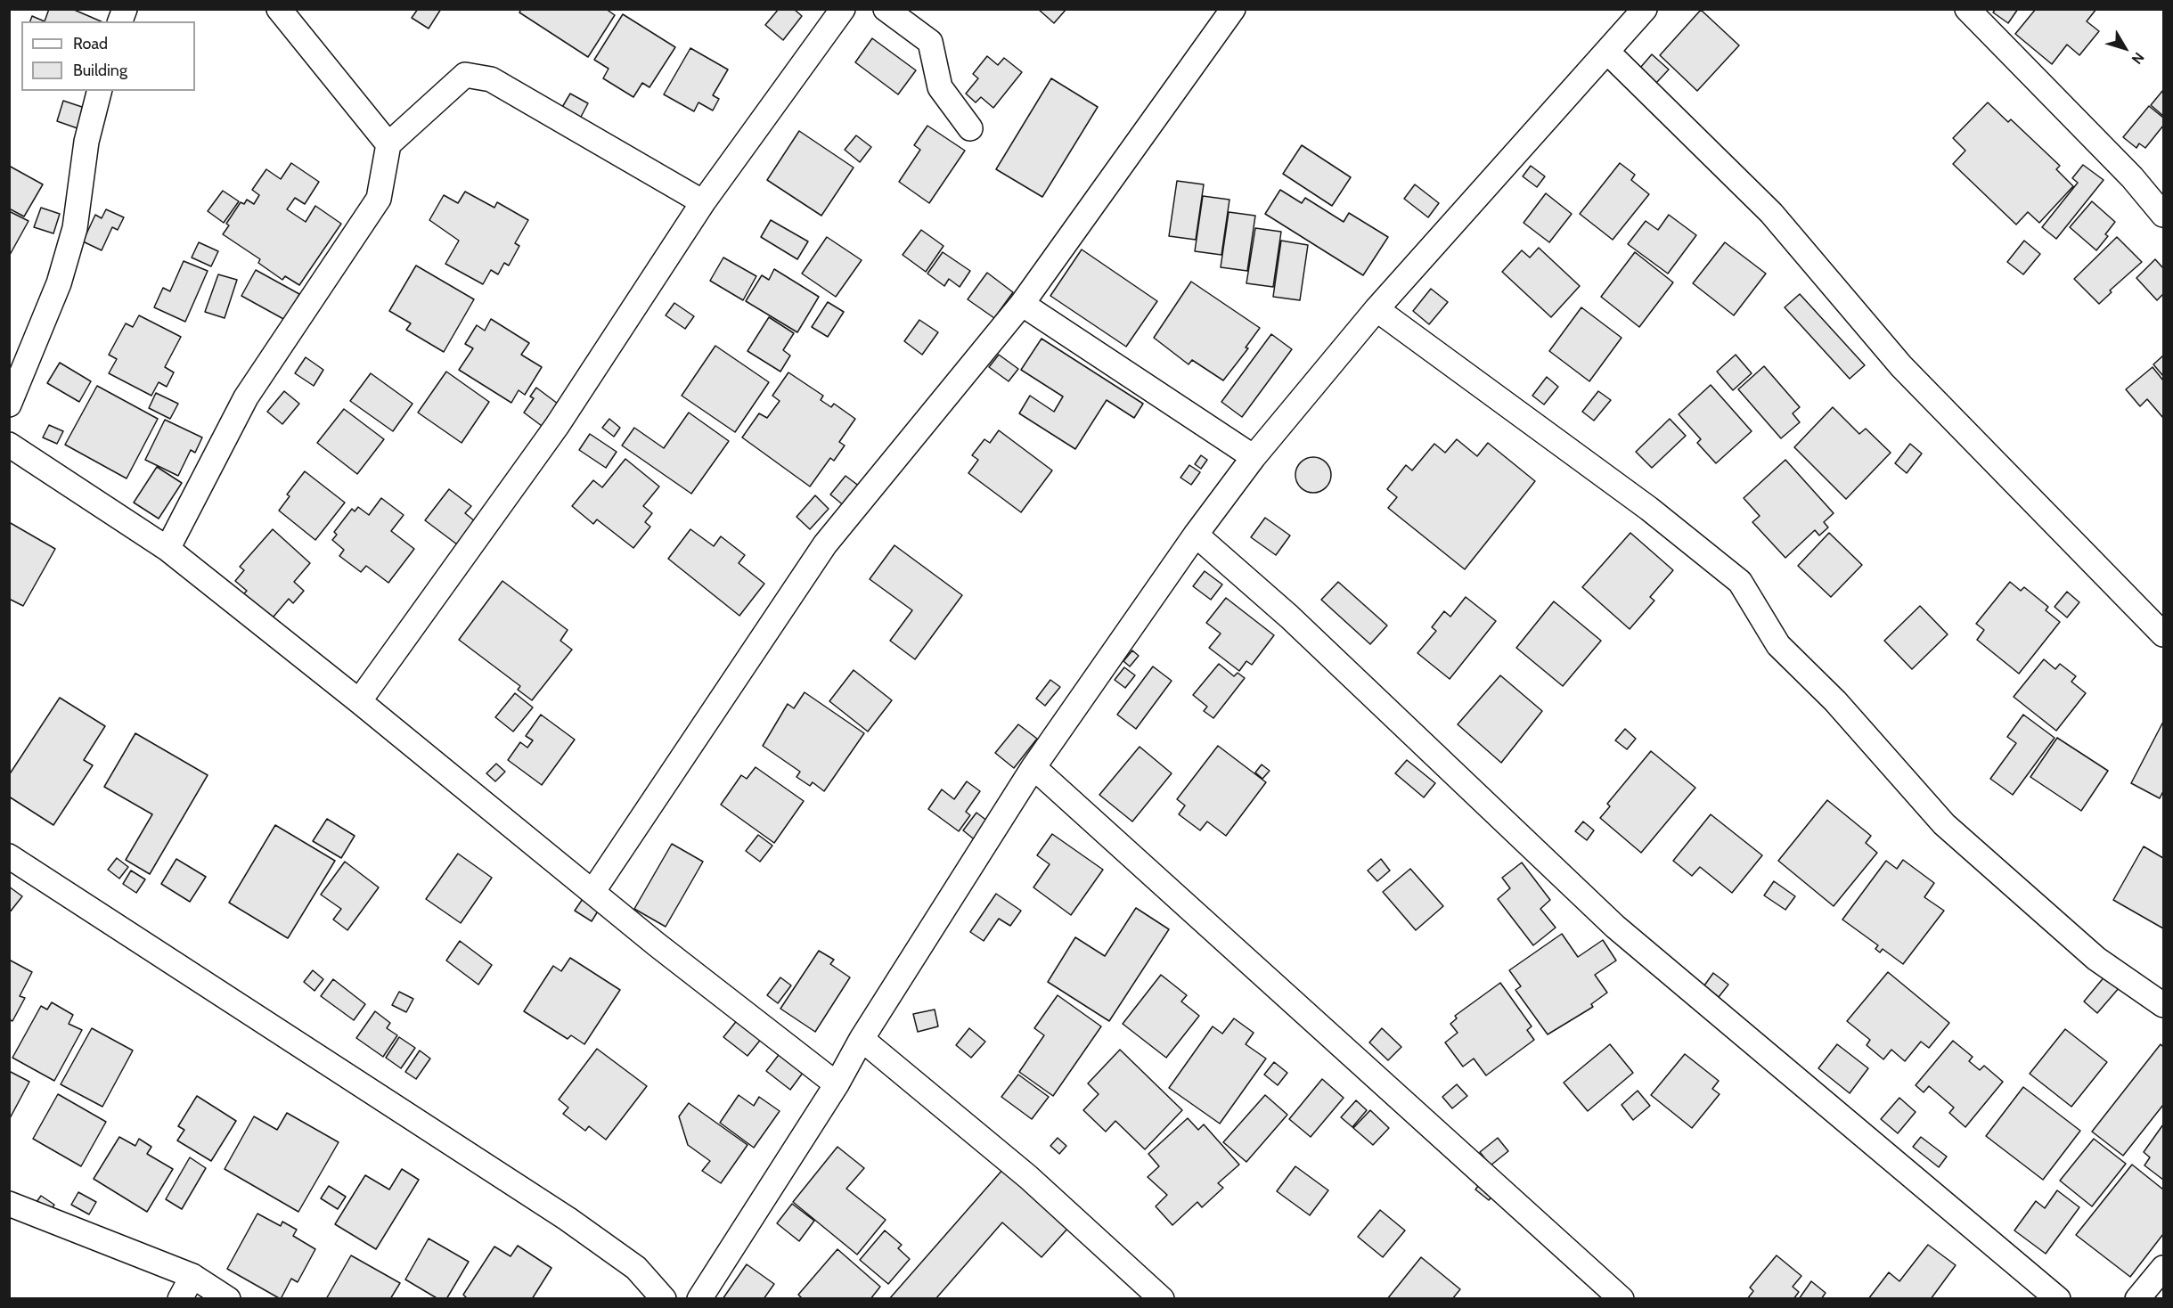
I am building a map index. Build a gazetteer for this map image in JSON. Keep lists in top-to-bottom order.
{
  "legend": ["Road", "Building"],
  "north": "bottom right"
}
